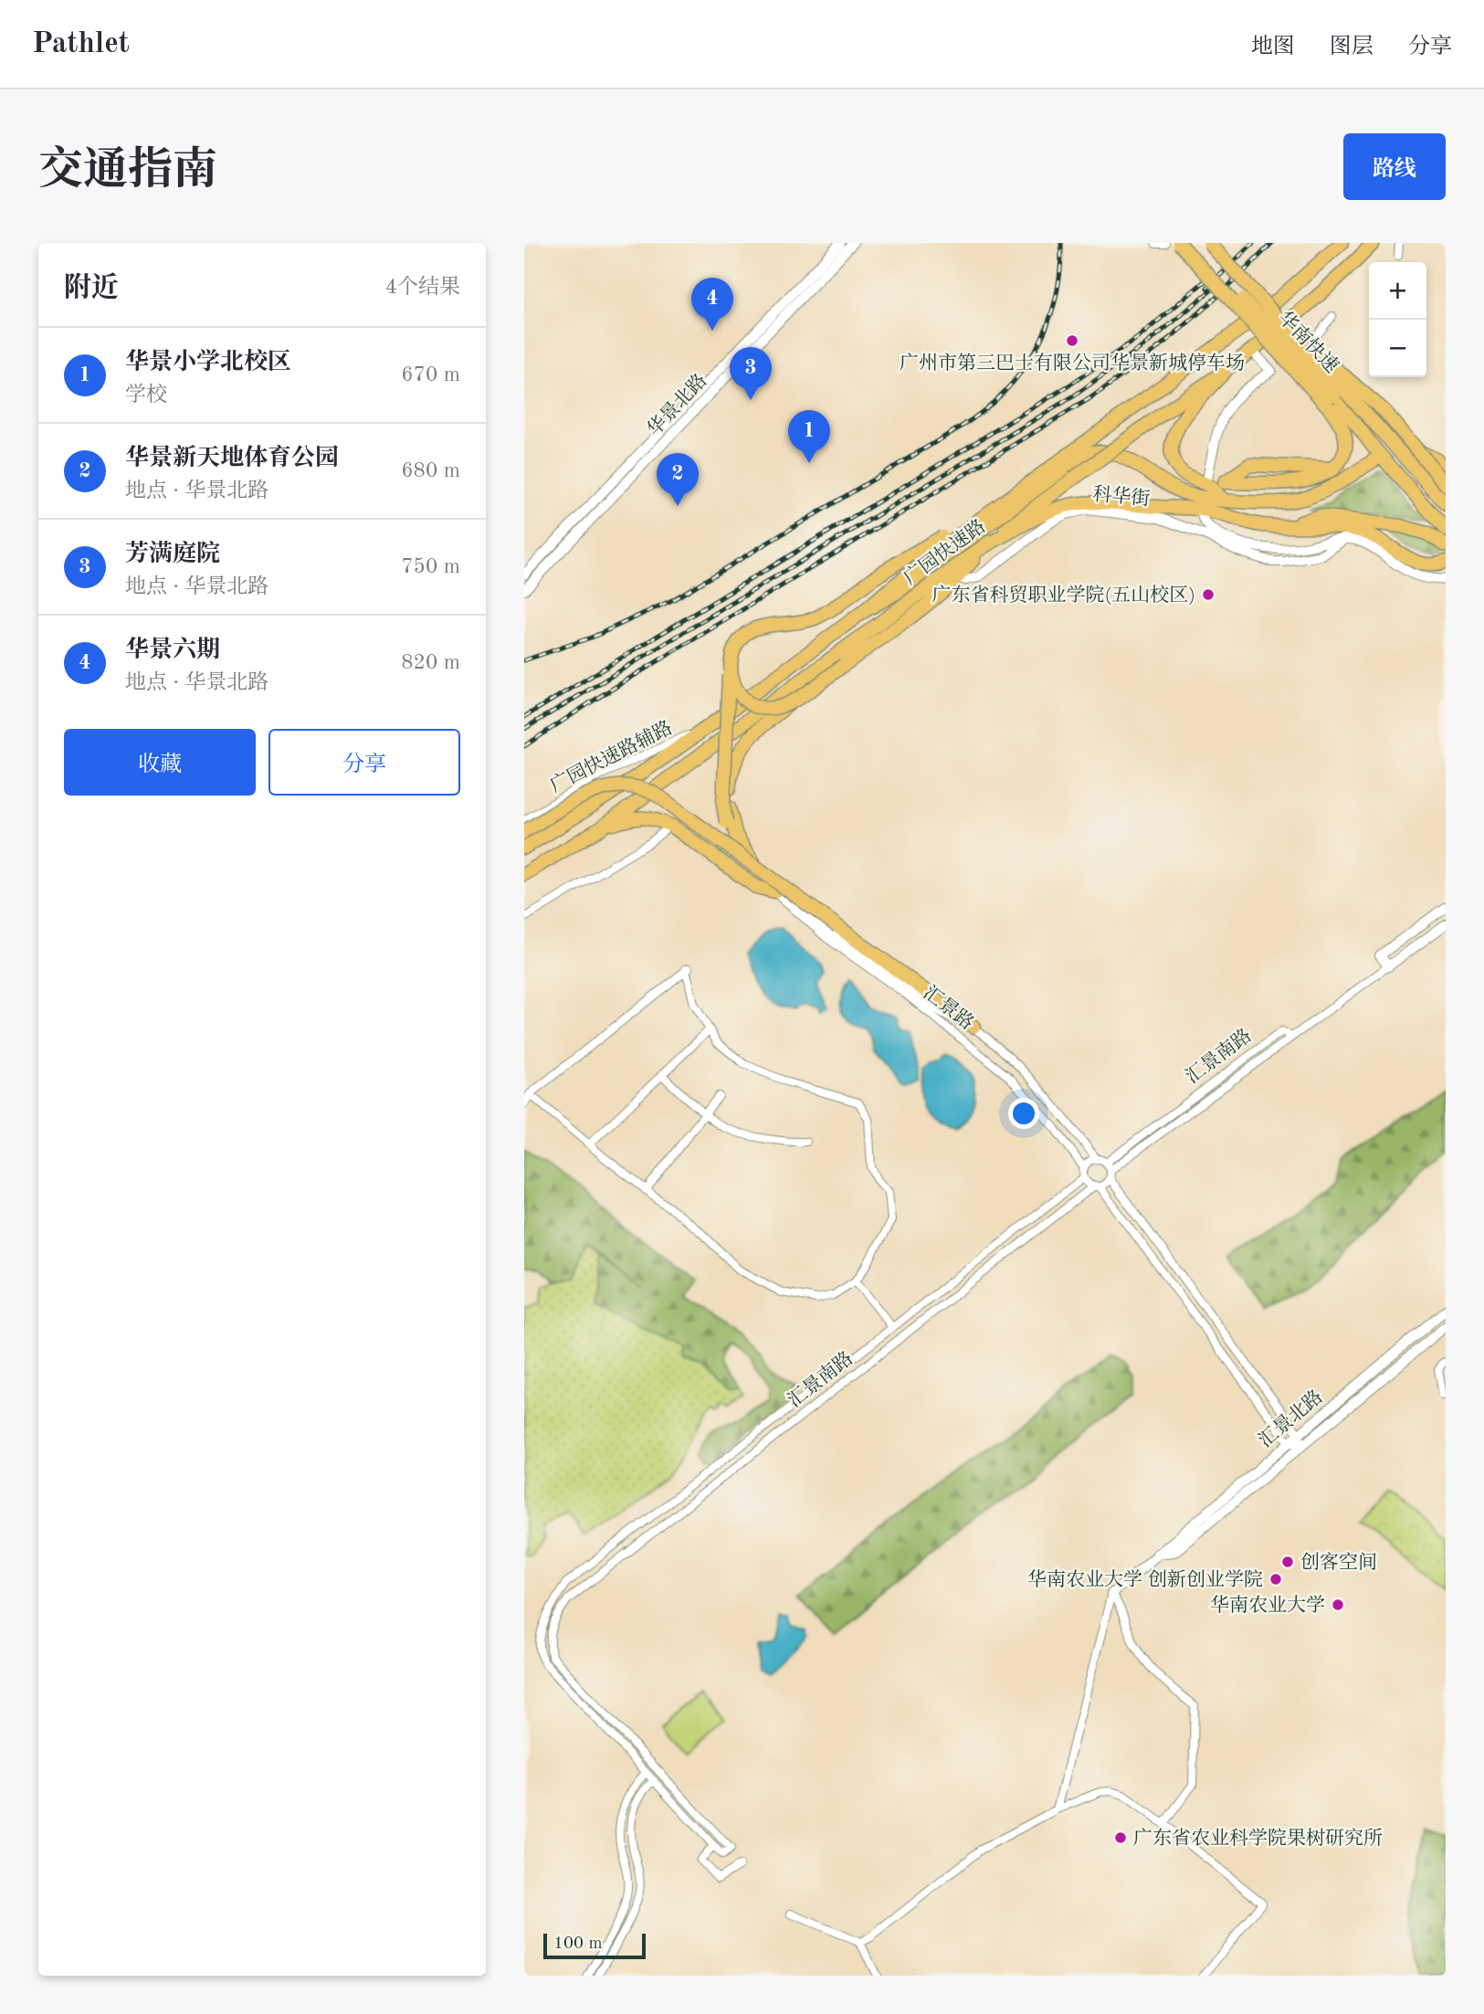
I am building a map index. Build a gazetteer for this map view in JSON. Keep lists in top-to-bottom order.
{
  "streets": {
    "highway": ["华南快速", "广园快速路"],
    "street": [
      "华景北路",
      "科华街",
      "广园快速路辅路",
      "汇景路",
      "汇景南路",
      "汇景北路"
    ]
  },
  "crossings": [
    ["广园快速路", "广园快速路辅路"],
    ["汇景路", "汇景南路"]
  ],
  "places": [
    "广州市第三巴士有限公司华景新城停车场",
    "广东省科贸职业学院(五山校区)",
    "创客空间",
    "华南农业大学 创新创业学院",
    "华南农业大学",
    "广东省农业科学院果树研究所"
  ],
  "scale_bar": "100 m",
  "page": {
    "header": "Pathlet",
    "nav": ["地图", "图层", "分享"],
    "title": "交通指南",
    "buttons": [
      "路线",
      ["收藏", "分享"]
    ],
    "heading": ["附近", "4个结果"],
    "map_buttons": ["+", "−"],
    "pins": [
      "4",
      "3",
      "1",
      "2"
    ],
    "list": [
      {
        "mark": "1",
        "name": "华景小学北校区",
        "note": "学校",
        "value": "670 m"
      },
      {
        "mark": "2",
        "name": "华景新天地体育公园",
        "note": "地点 · 华景北路",
        "value": "680 m"
      },
      {
        "mark": "3",
        "name": "芳满庭院",
        "note": "地点 · 华景北路",
        "value": "750 m"
      },
      {
        "mark": "4",
        "name": "华景六期",
        "note": "地点 · 华景北路",
        "value": "820 m"
      }
    ],
    "scale": "100 m"
  }
}
